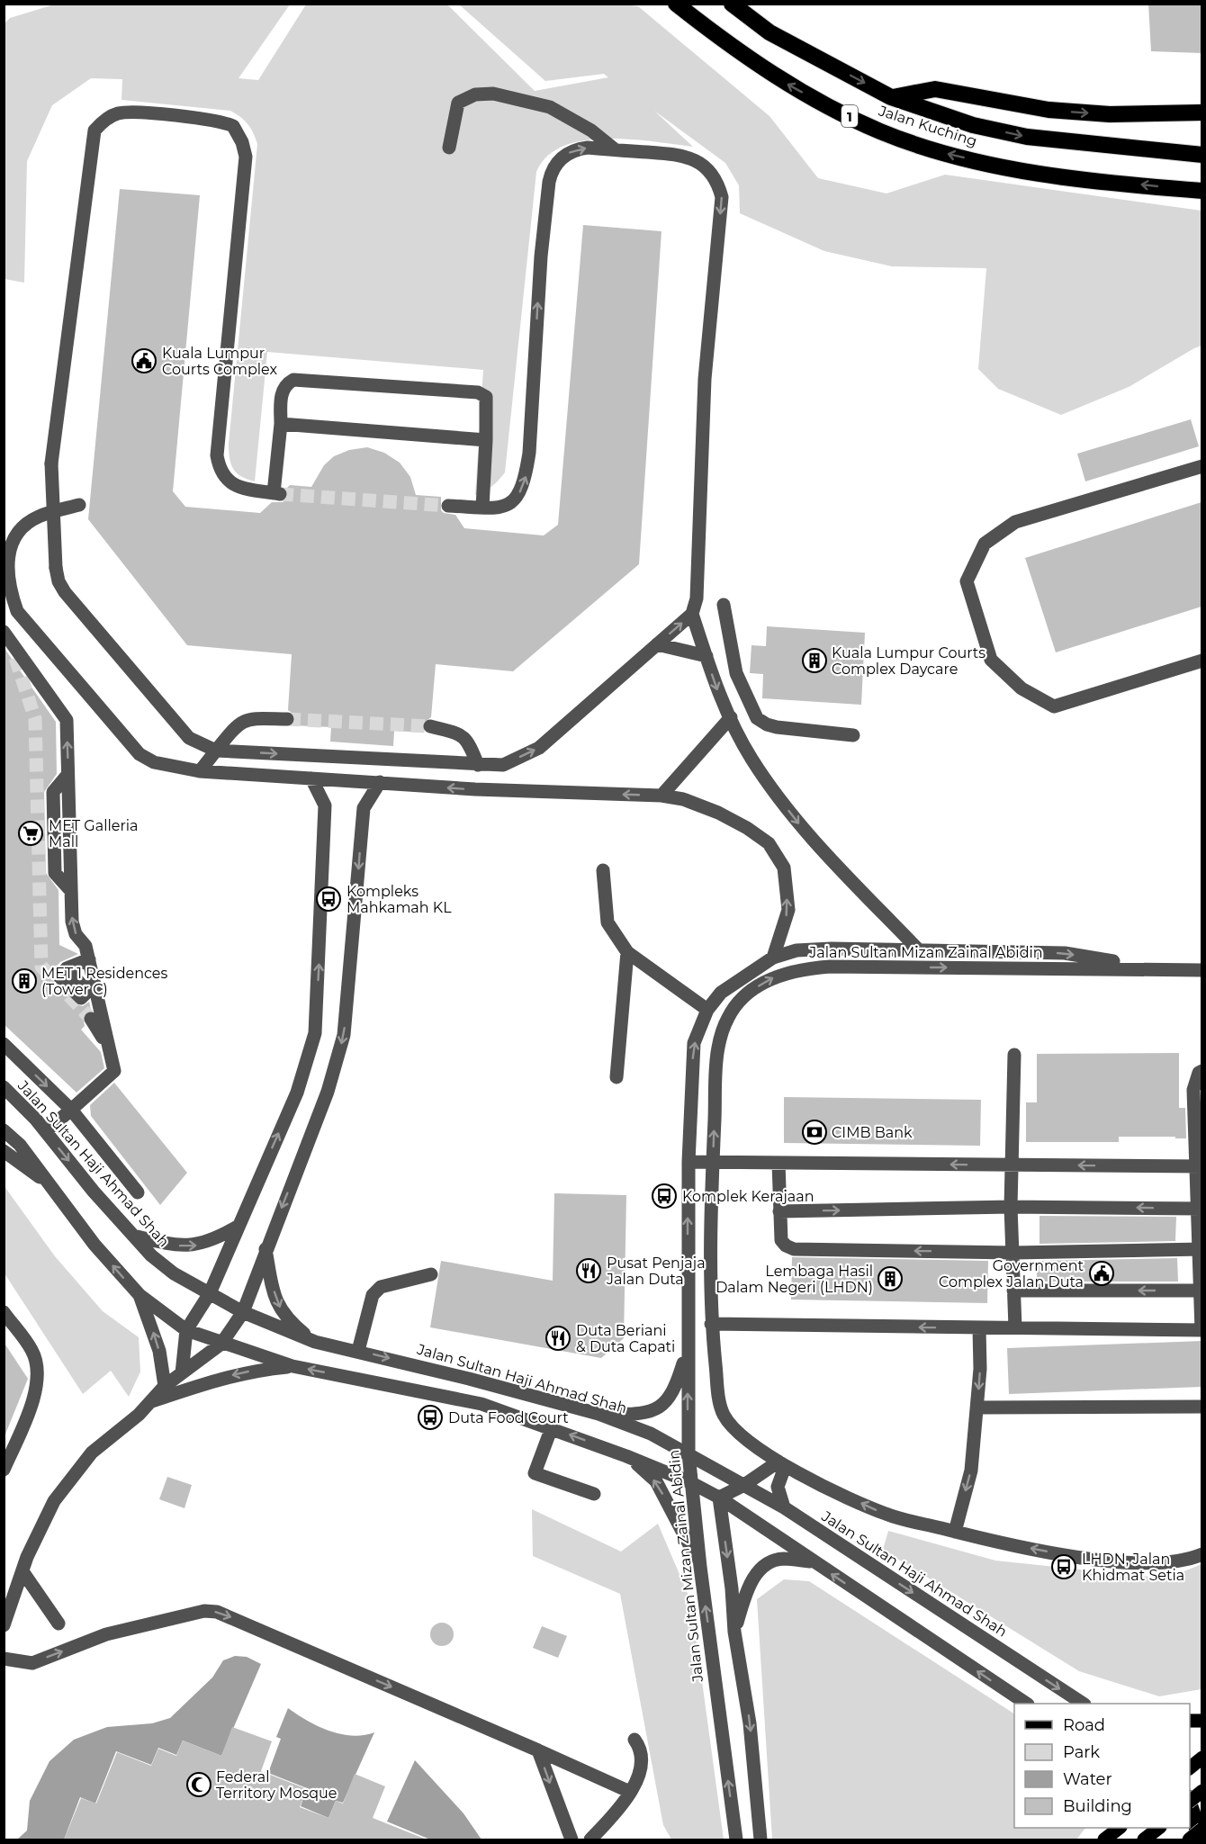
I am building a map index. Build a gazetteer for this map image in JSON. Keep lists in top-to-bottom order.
{
  "streets": {
    "highway": ["1", "Jalan Kuching"],
    "street": ["Jalan Sultan Mizan Zainal Abidin", "Jalan Sultan Haji Ahmad Shah"]
  },
  "crossings": [
    ["Jalan Sultan Mizan Zainal Abidin", "Jalan Sultan Haji Ahmad Shah"]
  ],
  "places": {
    "public building": ["Kuala Lumpur Courts Complex", "Government Complex Jalan Duta"],
    "building": ["Kuala Lumpur Courts Complex Daycare", "MET 1 Residences (Tower C)", "Lembaga Hasil Dalam Negeri (LHDN)"],
    "supermarket": ["MET Galleria Mall"],
    "bus stop": [
      "Kompleks Mahkamah KL",
      "Komplek Kerajaan",
      "Duta Food Court",
      "LHDN, Jalan Khidmat Setia"
    ],
    "bank": ["CIMB Bank"],
    "restaurant": ["Pusat Penjaja Jalan Duta", "Duta Beriani & Duta Capati"],
    "mosque": ["Federal Territory Mosque"]
  },
  "legend": [
    "Road",
    "Park",
    "Water",
    "Building"
  ]
}
